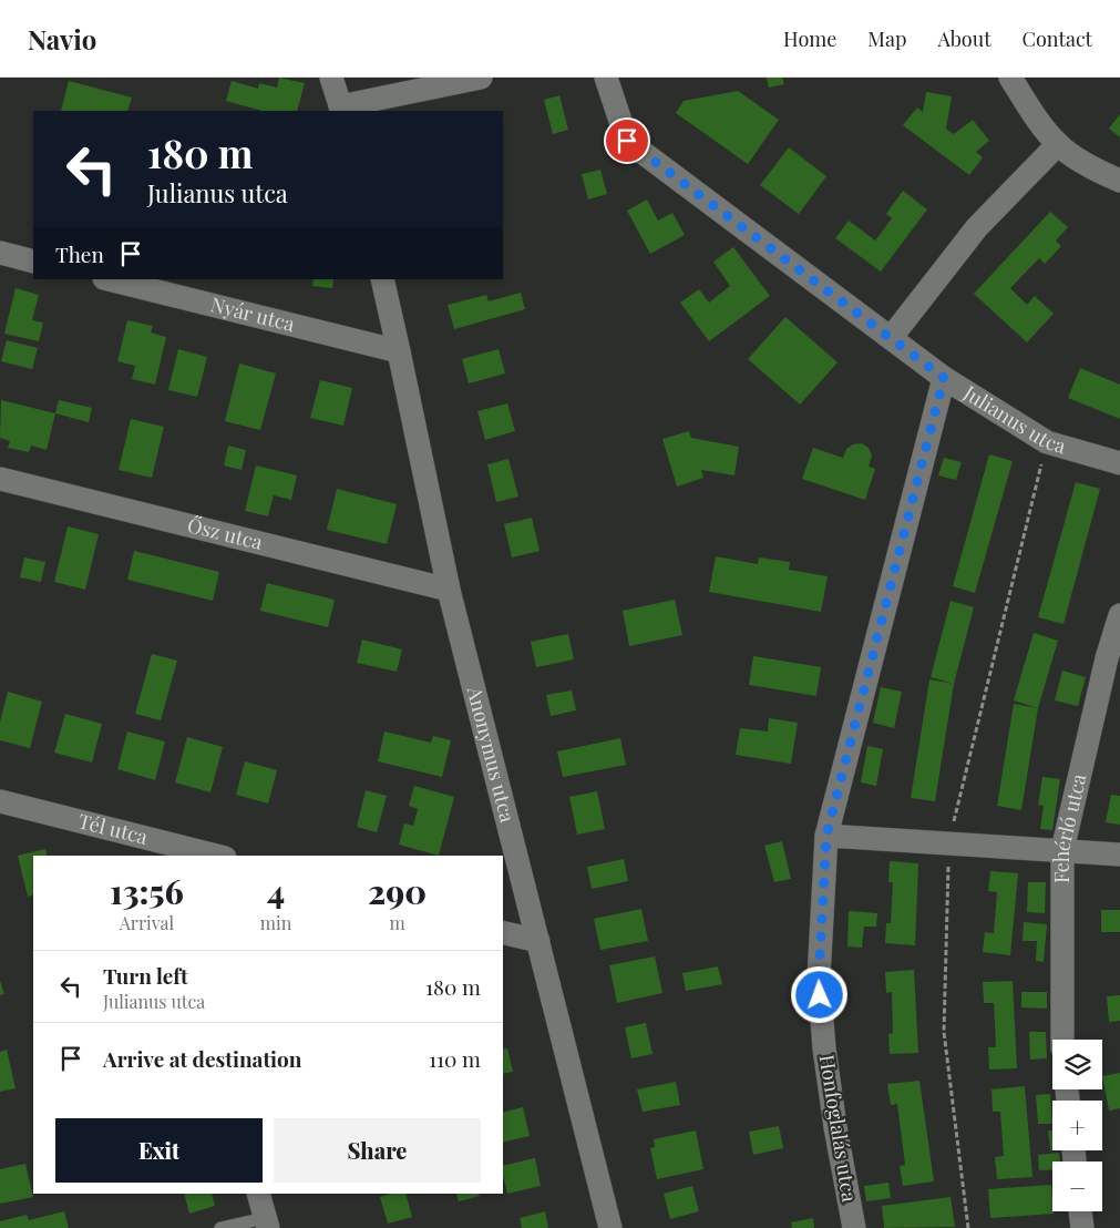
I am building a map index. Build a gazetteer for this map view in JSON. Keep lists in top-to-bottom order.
{
  "streets": {
    "street": [
      "Nyár utca",
      "Julianus utca",
      "Ősz utca",
      "Anonymus utca",
      "Tél utca",
      "Fehérló utca",
      "Honfoglalás utca"
    ]
  },
  "crossings": [
    ["Nyár utca", "Anonymus utca"],
    ["Julianus utca", "Honfoglalás utca"],
    ["Ősz utca", "Anonymus utca"]
  ],
  "page": {
    "header": "Navio",
    "nav": [
      "Home",
      "Map",
      "About",
      "Contact"
    ],
    "turn": ["180 m", "Julianus utca"],
    "then": "Then",
    "eta": [
      "13:56",
      "Arrival",
      "4",
      "min",
      "290",
      "m"
    ],
    "list": [
      {
        "name": "Turn left",
        "note": "Julianus utca",
        "value": "180 m"
      },
      {
        "name": "Arrive at destination",
        "value": "110 m"
      }
    ],
    "map_buttons": ["+", "−"],
    "buttons": ["Exit", "Share"]
  }
}
